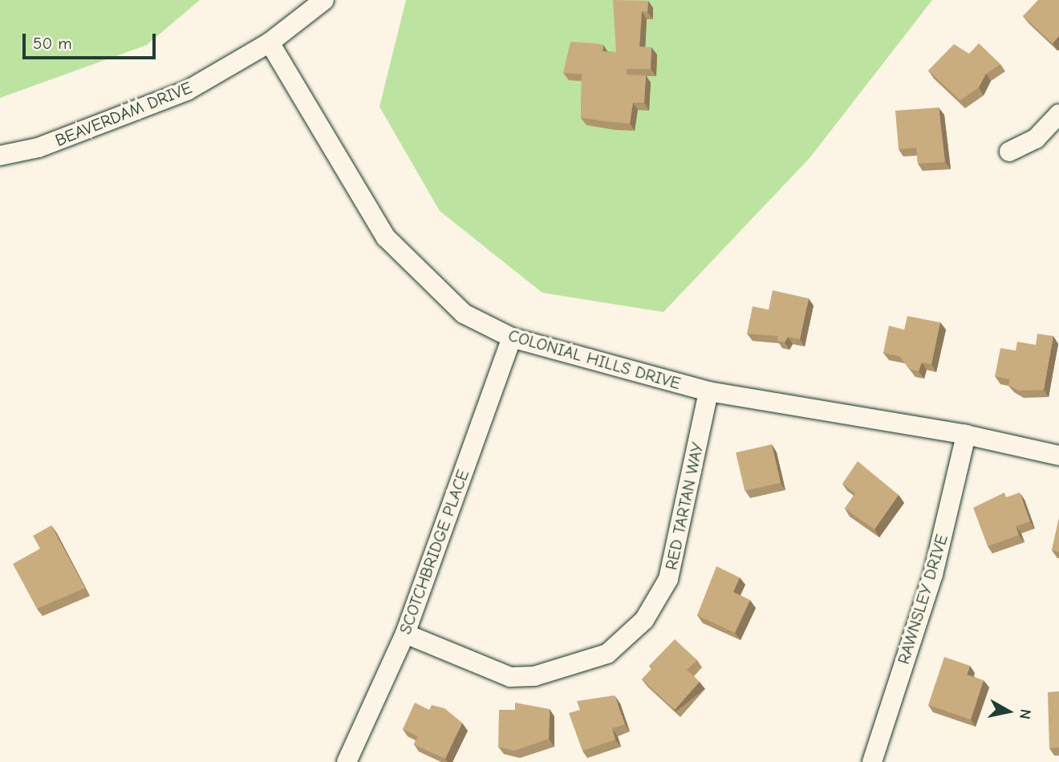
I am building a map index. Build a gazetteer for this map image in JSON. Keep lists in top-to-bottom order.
{
  "streets": {
    "street": [
      "BEAVERDAM DRIVE",
      "COLONIAL HILLS DRIVE",
      "RED TARTAN WAY",
      "SCOTCHBRIDGE PLACE",
      "RAWNSLEY DRIVE"
    ]
  },
  "crossings": [
    ["BEAVERDAM DRIVE", "COLONIAL HILLS DRIVE"],
    ["COLONIAL HILLS DRIVE", "RED TARTAN WAY"],
    ["COLONIAL HILLS DRIVE", "SCOTCHBRIDGE PLACE"],
    ["COLONIAL HILLS DRIVE", "RAWNSLEY DRIVE"],
    ["RED TARTAN WAY", "SCOTCHBRIDGE PLACE"]
  ],
  "scale_bar": "50 m",
  "north": "right"
}
